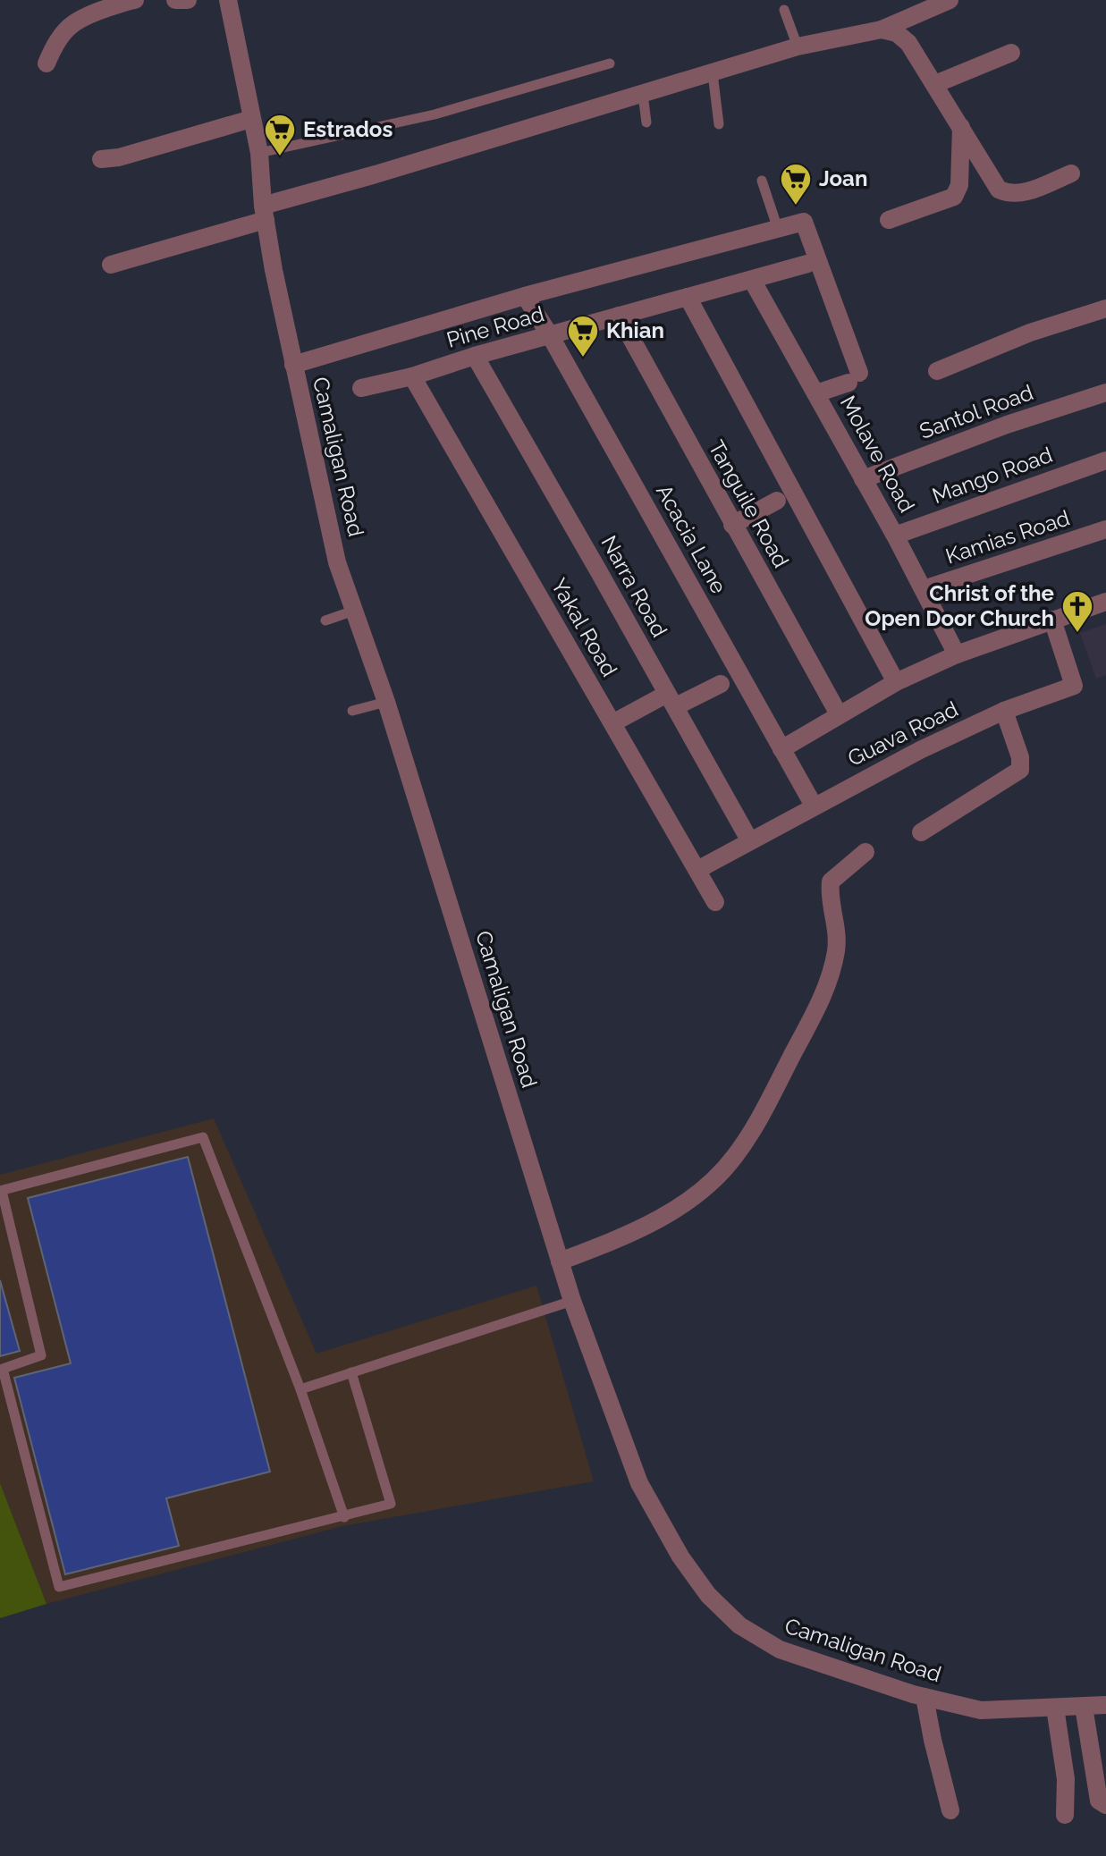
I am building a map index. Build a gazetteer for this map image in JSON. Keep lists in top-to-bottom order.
{
  "streets": {
    "street": [
      "Pine Road",
      "Santol Road",
      "Molave Road",
      "Camaligan Road",
      "Mango Road",
      "Tanguile Road",
      "Kamias Road",
      "Acacia Lane",
      "Narra Road",
      "Yakal Road",
      "Guava Road"
    ]
  },
  "crossings": [
    ["Pine Road", "Molave Road"],
    ["Pine Road", "Tanguile Road"],
    ["Pine Road", "Acacia Lane"],
    ["Pine Road", "Narra Road"],
    ["Pine Road", "Yakal Road"],
    ["Santol Road", "Molave Road"],
    ["Molave Road", "Mango Road"],
    ["Molave Road", "Kamias Road"],
    ["Acacia Lane", "Guava Road"],
    ["Narra Road", "Guava Road"],
    ["Yakal Road", "Guava Road"]
  ],
  "places": {
    "supermarket": ["Estrados", "Joan", "Khian"],
    "church": ["Christ of the Open Door Church"]
  }
}
